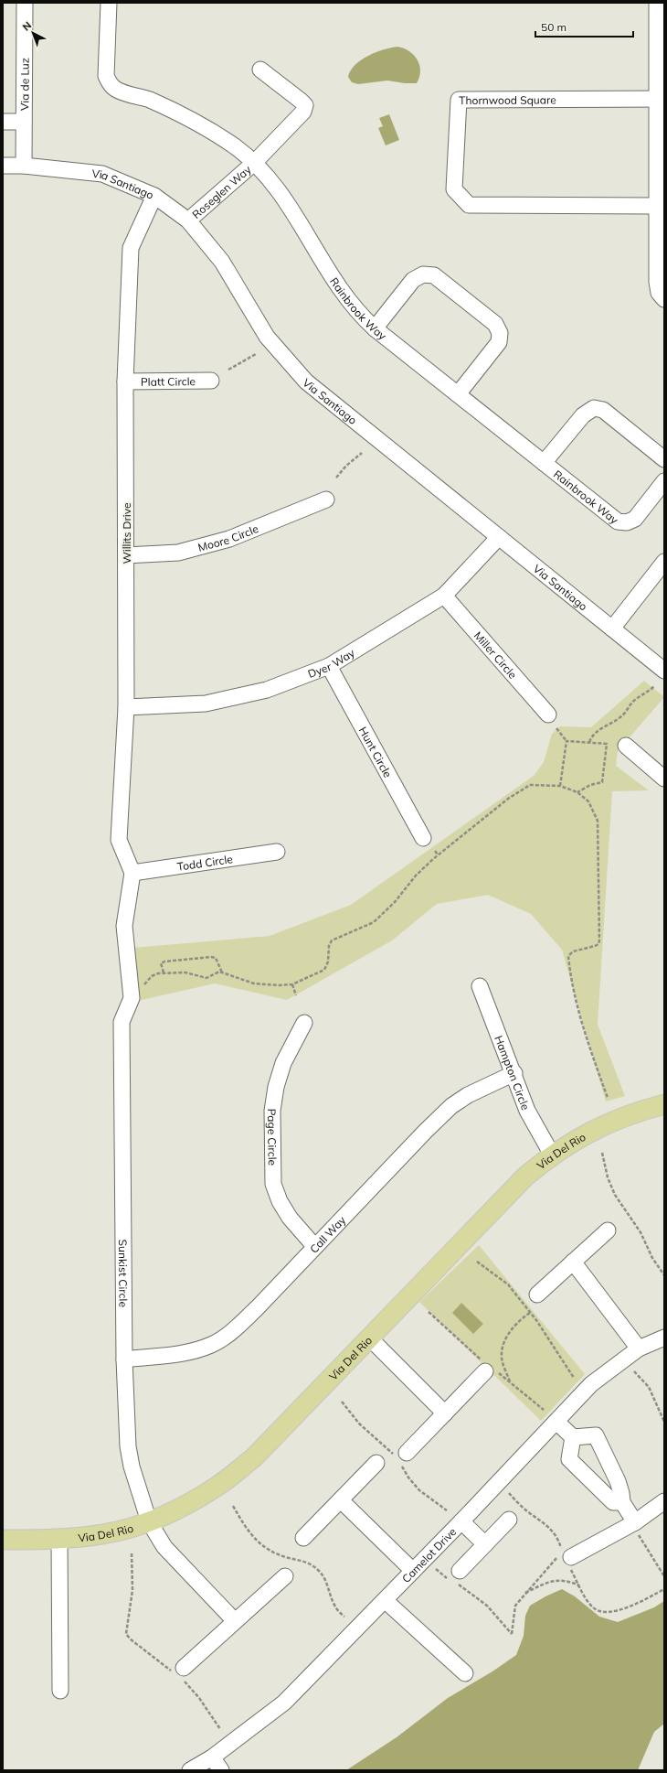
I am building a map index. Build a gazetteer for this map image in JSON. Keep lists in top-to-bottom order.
{
  "streets": {
    "main road": ["Via Del Rio"],
    "street": [
      "Via de Luz",
      "Thornwood Square",
      "Via Santiago",
      "Roseglen Way",
      "Rainbrook Way",
      "Platt Circle",
      "Willits Drive",
      "Moore Circle",
      "Miller Circle",
      "Dyer Way",
      "Hunt Circle",
      "Todd Circle",
      "Hampton Circle",
      "Page Circle",
      "Call Way",
      "Sunkist Circle",
      "Camelot Drive"
    ]
  },
  "crossings": [
    ["Via de Luz", "Via Santiago"],
    ["Via Santiago", "Roseglen Way"],
    ["Via Santiago", "Willits Drive"],
    ["Via Santiago", "Dyer Way"],
    ["Roseglen Way", "Rainbrook Way"],
    ["Platt Circle", "Willits Drive"],
    ["Willits Drive", "Moore Circle"],
    ["Willits Drive", "Dyer Way"],
    ["Willits Drive", "Todd Circle"],
    ["Willits Drive", "Sunkist Circle"],
    ["Miller Circle", "Dyer Way"],
    ["Dyer Way", "Hunt Circle"],
    ["Todd Circle", "Sunkist Circle"],
    ["Hampton Circle", "Via Del Rio"],
    ["Hampton Circle", "Call Way"],
    ["Page Circle", "Call Way"],
    ["Via Del Rio", "Sunkist Circle"],
    ["Call Way", "Sunkist Circle"]
  ],
  "scale_bar": "50 m",
  "north": "top left"
}
